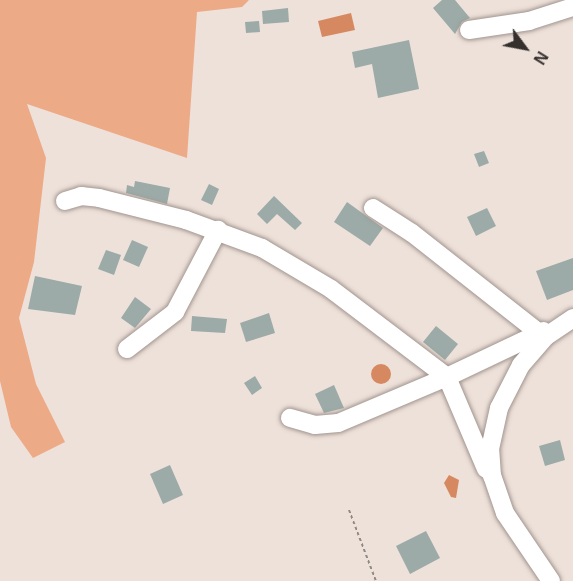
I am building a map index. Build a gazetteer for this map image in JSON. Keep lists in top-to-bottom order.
{
  "north": "bottom right"
}
